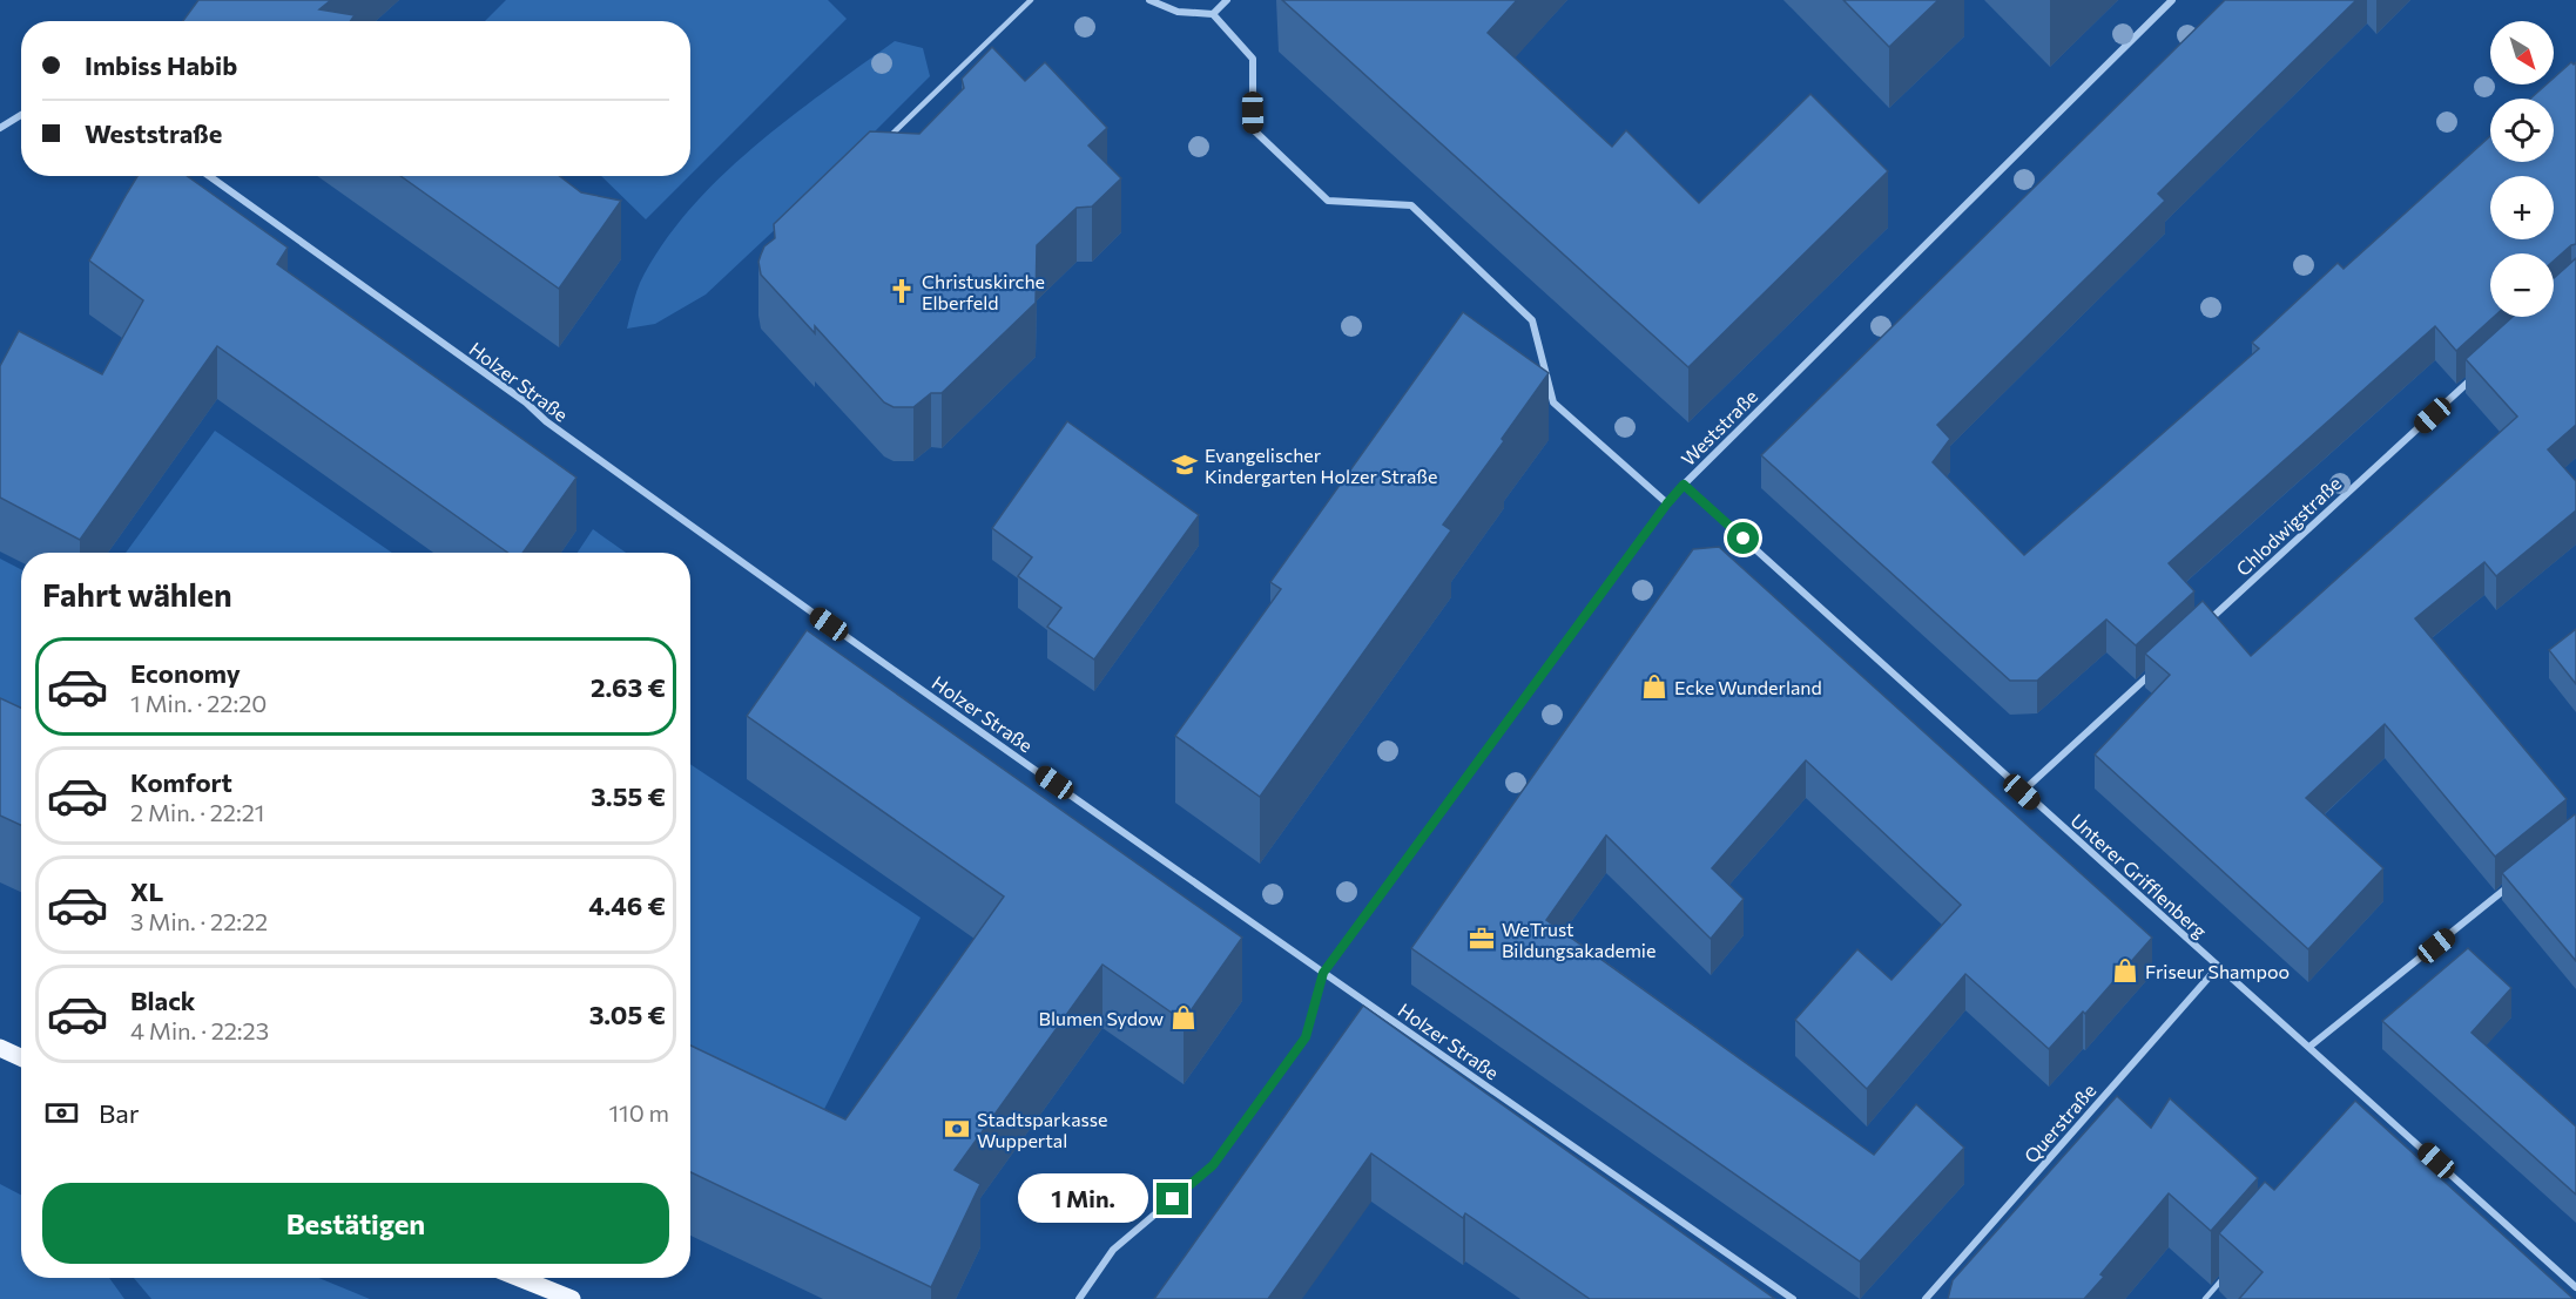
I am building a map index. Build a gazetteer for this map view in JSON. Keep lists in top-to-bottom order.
{
  "streets": {
    "street": [
      "Holzer Straße",
      "Weststraße",
      "Chlodwigstraße",
      "Unterer Grifflenberg",
      "Querstraße"
    ]
  },
  "crossings": [
    ["Holzer Straße", "Weststraße"],
    ["Weststraße", "Unterer Grifflenberg"],
    ["Unterer Grifflenberg", "Querstraße"]
  ],
  "places": {
    "church": ["Christuskirche Elberfeld"],
    "school or university": ["Evangelischer Kindergarten Holzer Straße"],
    "shop": ["Ecke Wunderland", "Friseur Shampoo", "Blumen Sydow"],
    "office": ["WeTrust Bildungsakademie"],
    "bank": ["Stadtsparkasse Wuppertal"]
  },
  "north": "bottom right",
  "page": {
    "map_buttons": ["+", "−"],
    "banner": ["Imbiss Habib", "Weststraße"],
    "heading": "Fahrt wählen",
    "list": [
      {
        "name": "Economy",
        "note": "1 Min. · 22:20",
        "value": "2.63 €"
      },
      {
        "name": "Komfort",
        "note": "2 Min. · 22:21",
        "value": "3.55 €"
      },
      {
        "name": "XL",
        "note": "3 Min. · 22:22",
        "value": "4.46 €"
      },
      {
        "name": "Black",
        "note": "4 Min. · 22:23",
        "value": "3.05 €"
      }
    ],
    "pay": ["Bar", "110 m"],
    "buttons": "Bestätigen",
    "bubble": "1 Min."
  }
}
